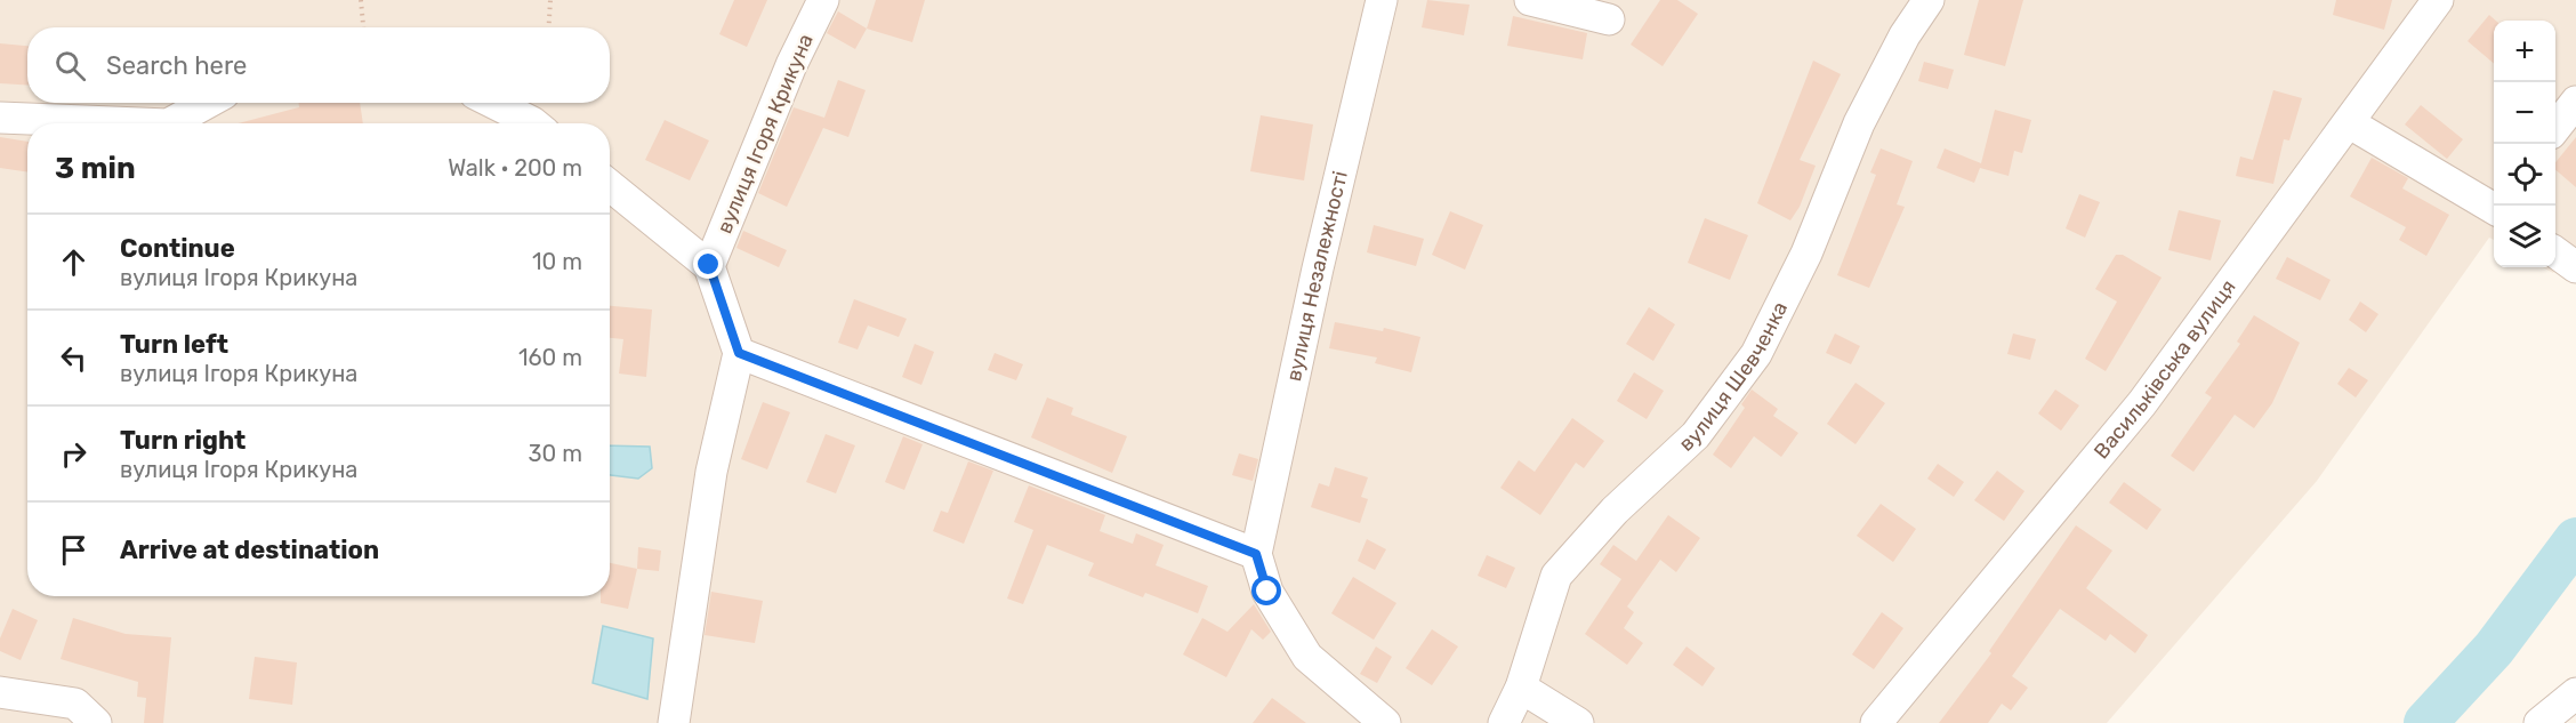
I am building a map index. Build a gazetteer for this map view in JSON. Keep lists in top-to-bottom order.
{
  "streets": {
    "street": [
      "вулиця Ігоря Крикуна",
      "вулиця Незалежності",
      "Васильківська вулиця",
      "вулиця Шевченка"
    ]
  },
  "page": {
    "map_buttons": ["+", "−"],
    "search": "Search here",
    "heading": ["3 min", "Walk · 200 m"],
    "list": [
      ["Continue", "вулиця Ігоря Крикуна", "10 m"],
      ["Turn left", "вулиця Ігоря Крикуна", "160 m"],
      ["Turn right", "вулиця Ігоря Крикуна", "30 m"],
      "Arrive at destination"
    ]
  }
}
